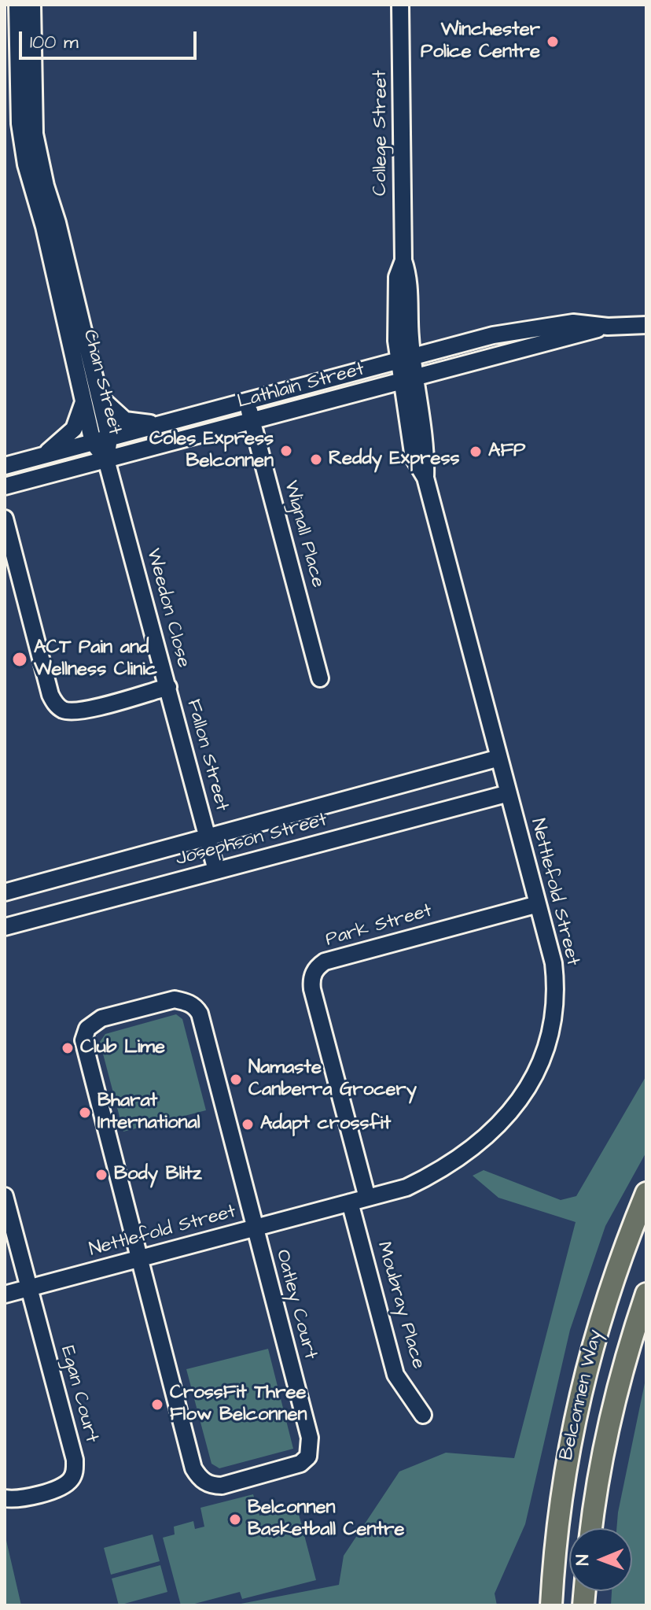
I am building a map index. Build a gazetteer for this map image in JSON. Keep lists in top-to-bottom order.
{
  "streets": {
    "main road": ["Belconnen Way"],
    "street": [
      "College Street",
      "Chan Street",
      "Lathlain Street",
      "Wignall Place",
      "Weedon Close",
      "Fallon Street",
      "Josephson Street",
      "Nettlefold Street",
      "Park Street",
      "Oatley Court",
      "Moubray Place",
      "Egan Court"
    ]
  },
  "crossings": [
    ["College Street", "Lathlain Street"],
    ["College Street", "Nettlefold Street"],
    ["Chan Street", "Lathlain Street"],
    ["Chan Street", "Weedon Close"],
    ["Lathlain Street", "Wignall Place"],
    ["Lathlain Street", "Weedon Close"],
    ["Lathlain Street", "Nettlefold Street"],
    ["Weedon Close", "Fallon Street"],
    ["Fallon Street", "Josephson Street"],
    ["Josephson Street", "Nettlefold Street"],
    ["Nettlefold Street", "Park Street"],
    ["Nettlefold Street", "Oatley Court"],
    ["Nettlefold Street", "Moubray Place"],
    ["Nettlefold Street", "Egan Court"]
  ],
  "places": [
    "Winchester Police Centre",
    "Coles Express Belconnen",
    "AFP",
    "Reddy Express",
    "ACT Pain and Wellness Clinic",
    "Club Lime",
    "Namaste Canberra Grocery",
    "Bharat International",
    "Adapt crossfit",
    "Body Blitz",
    "CrossFit Three Flow Belconnen",
    "Belconnen Basketball Centre"
  ],
  "scale_bar": "100 m",
  "north": "left"
}
